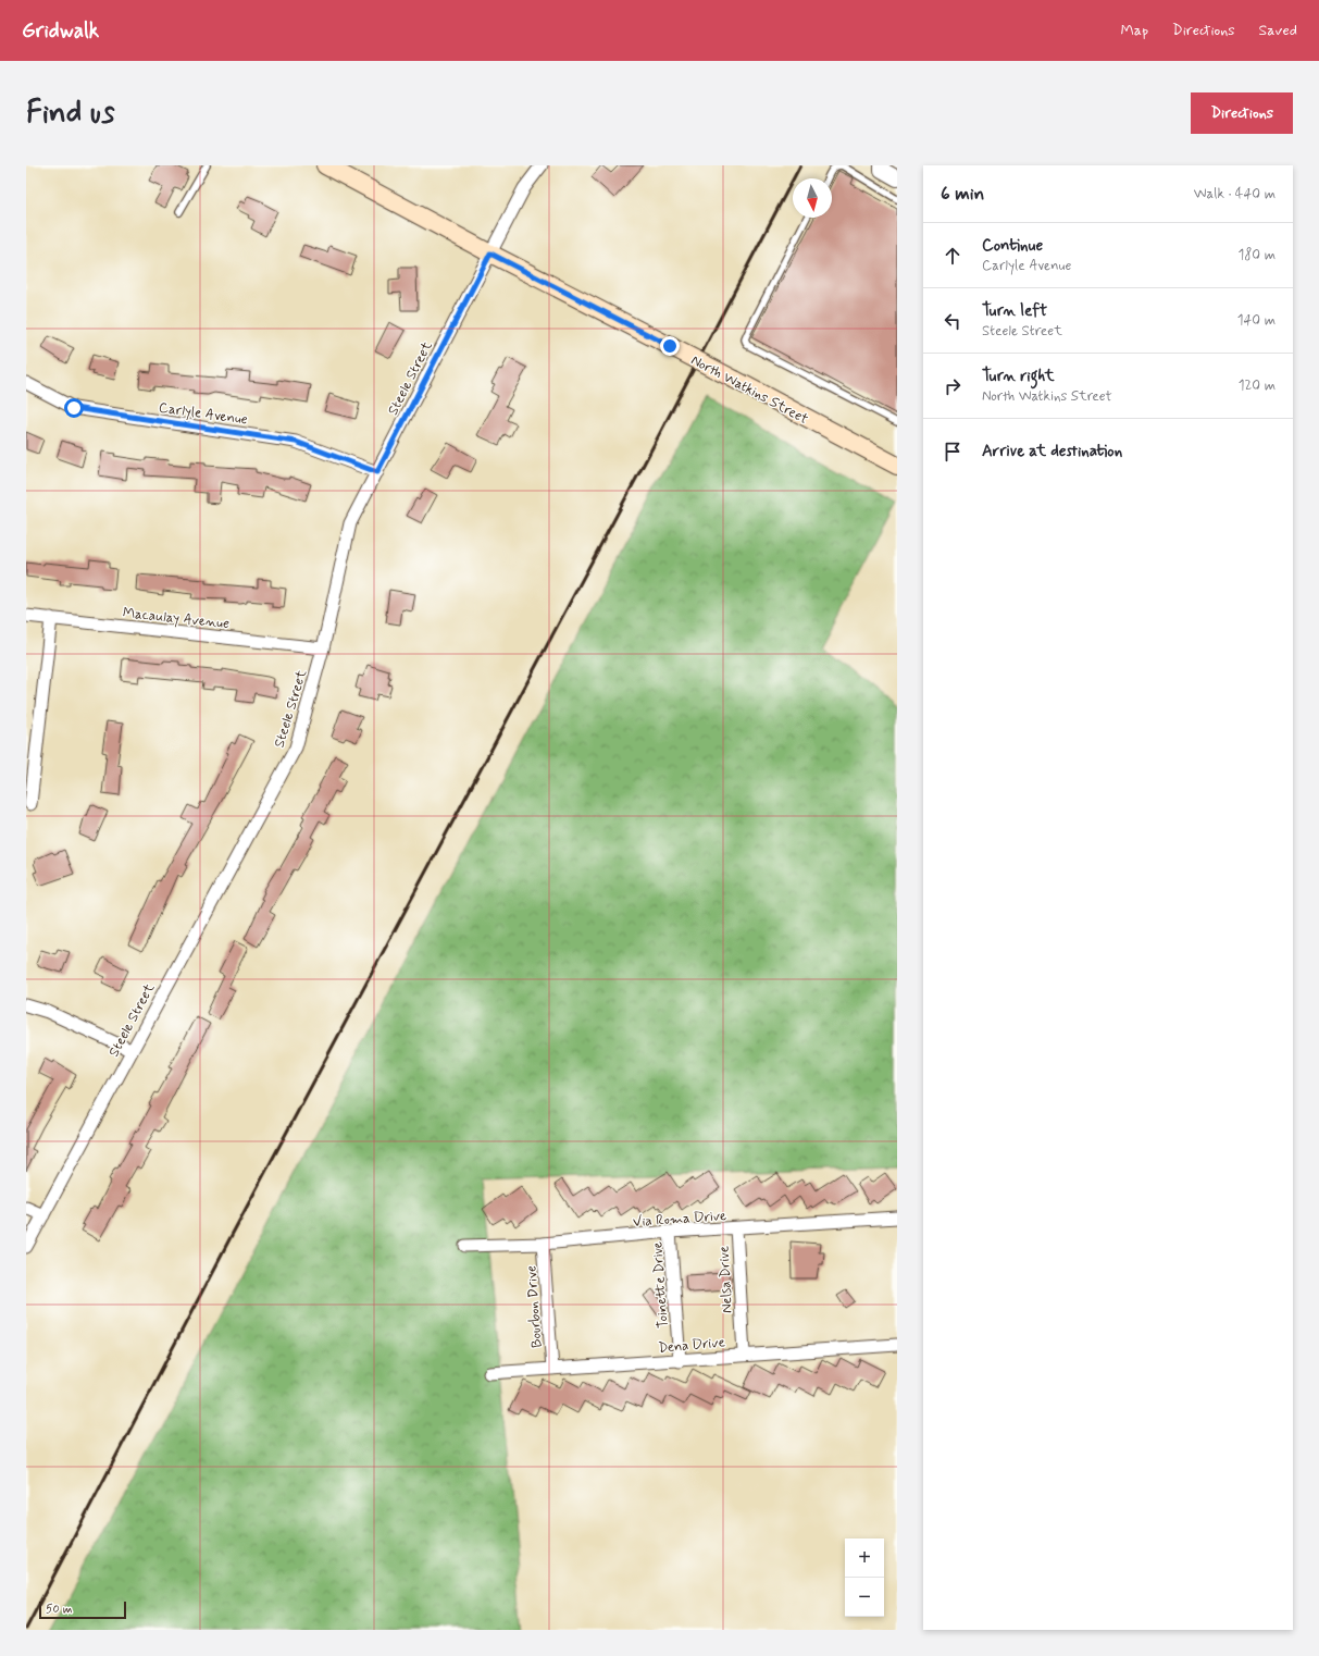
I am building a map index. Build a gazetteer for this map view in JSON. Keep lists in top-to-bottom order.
{
  "streets": {
    "main road": ["North Watkins Street"],
    "street": [
      "Steele Street",
      "Carlyle Avenue",
      "Macaulay Avenue",
      "Via Roma Drive",
      "Nelsa Drive",
      "Toinette Drive",
      "Bourbon Drive",
      "Dena Drive"
    ]
  },
  "crossings": [
    ["Steele Street", "North Watkins Street"],
    ["Steele Street", "Carlyle Avenue"],
    ["Steele Street", "Macaulay Avenue"],
    ["Via Roma Drive", "Nelsa Drive"],
    ["Via Roma Drive", "Toinette Drive"],
    ["Via Roma Drive", "Bourbon Drive"],
    ["Nelsa Drive", "Dena Drive"],
    ["Toinette Drive", "Dena Drive"],
    ["Bourbon Drive", "Dena Drive"]
  ],
  "scale_bar": "50 m",
  "north": "bottom",
  "page": {
    "header": "Gridwalk",
    "nav": ["Map", "Directions", "Saved"],
    "buttons": "Directions",
    "title": "Find us",
    "heading": ["6 min", "Walk · 440 m"],
    "list": [
      ["Continue", "Carlyle Avenue", "180 m"],
      ["Turn left", "Steele Street", "140 m"],
      ["Turn right", "North Watkins Street", "120 m"],
      "Arrive at destination"
    ],
    "map_buttons": ["+", "−"],
    "scale": "50 m"
  }
}
